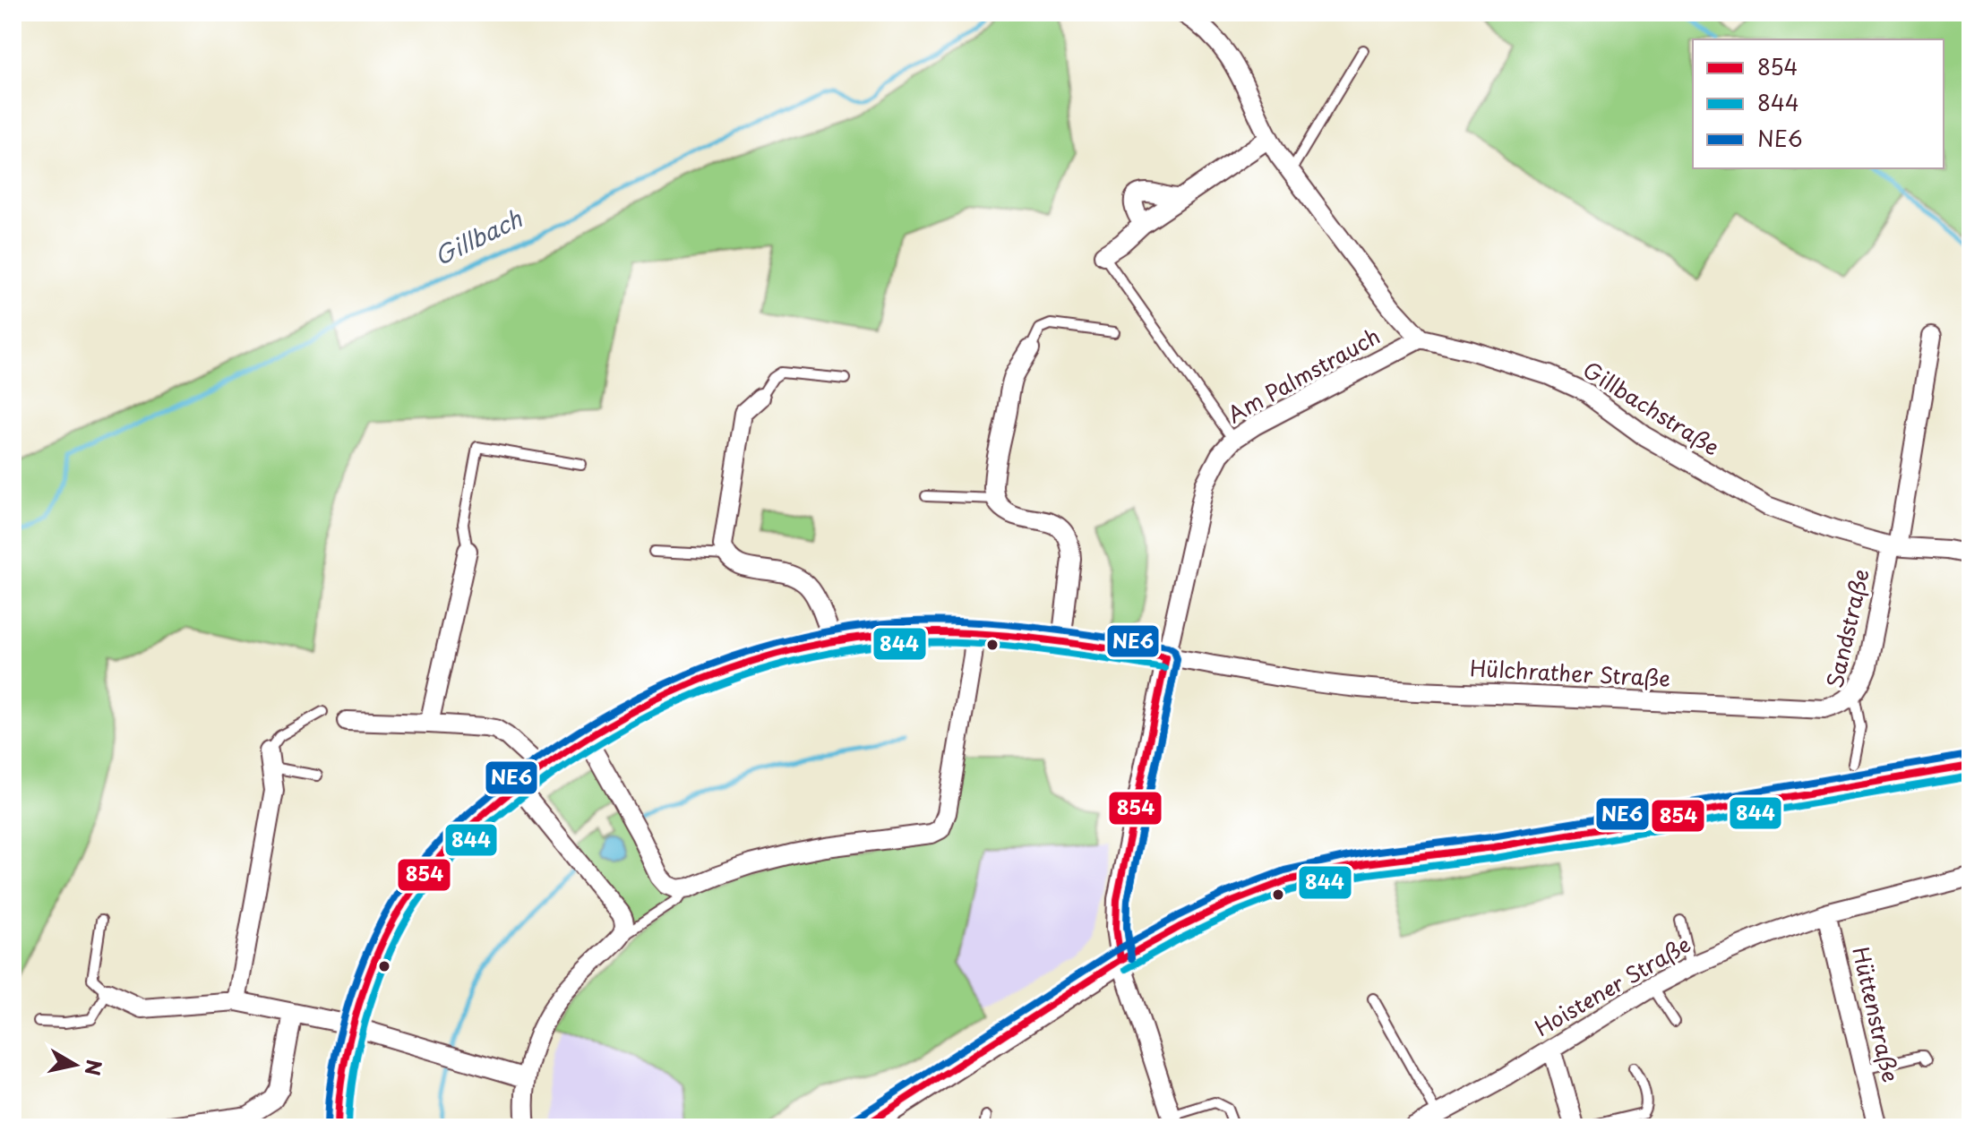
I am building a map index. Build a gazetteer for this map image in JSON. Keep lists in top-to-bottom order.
{
  "streets": {
    "street": [
      "Am Palmstrauch",
      "Gillbachstraße",
      "Sandstraße",
      "Hülchrather Straße",
      "Hoistener Straße",
      "Hüttenstraße"
    ]
  },
  "crossings": [
    ["Am Palmstrauch", "Gillbachstraße"],
    ["Am Palmstrauch", "Hülchrather Straße"],
    ["Gillbachstraße", "Sandstraße"],
    ["Sandstraße", "Hülchrather Straße"],
    ["Hoistener Straße", "Hüttenstraße"]
  ],
  "water": ["Gillbach"],
  "lines": ["transit line NE6", "transit line 854", "transit line 844"],
  "legend": ["854", "844", "NE6"],
  "north": "right"
}
